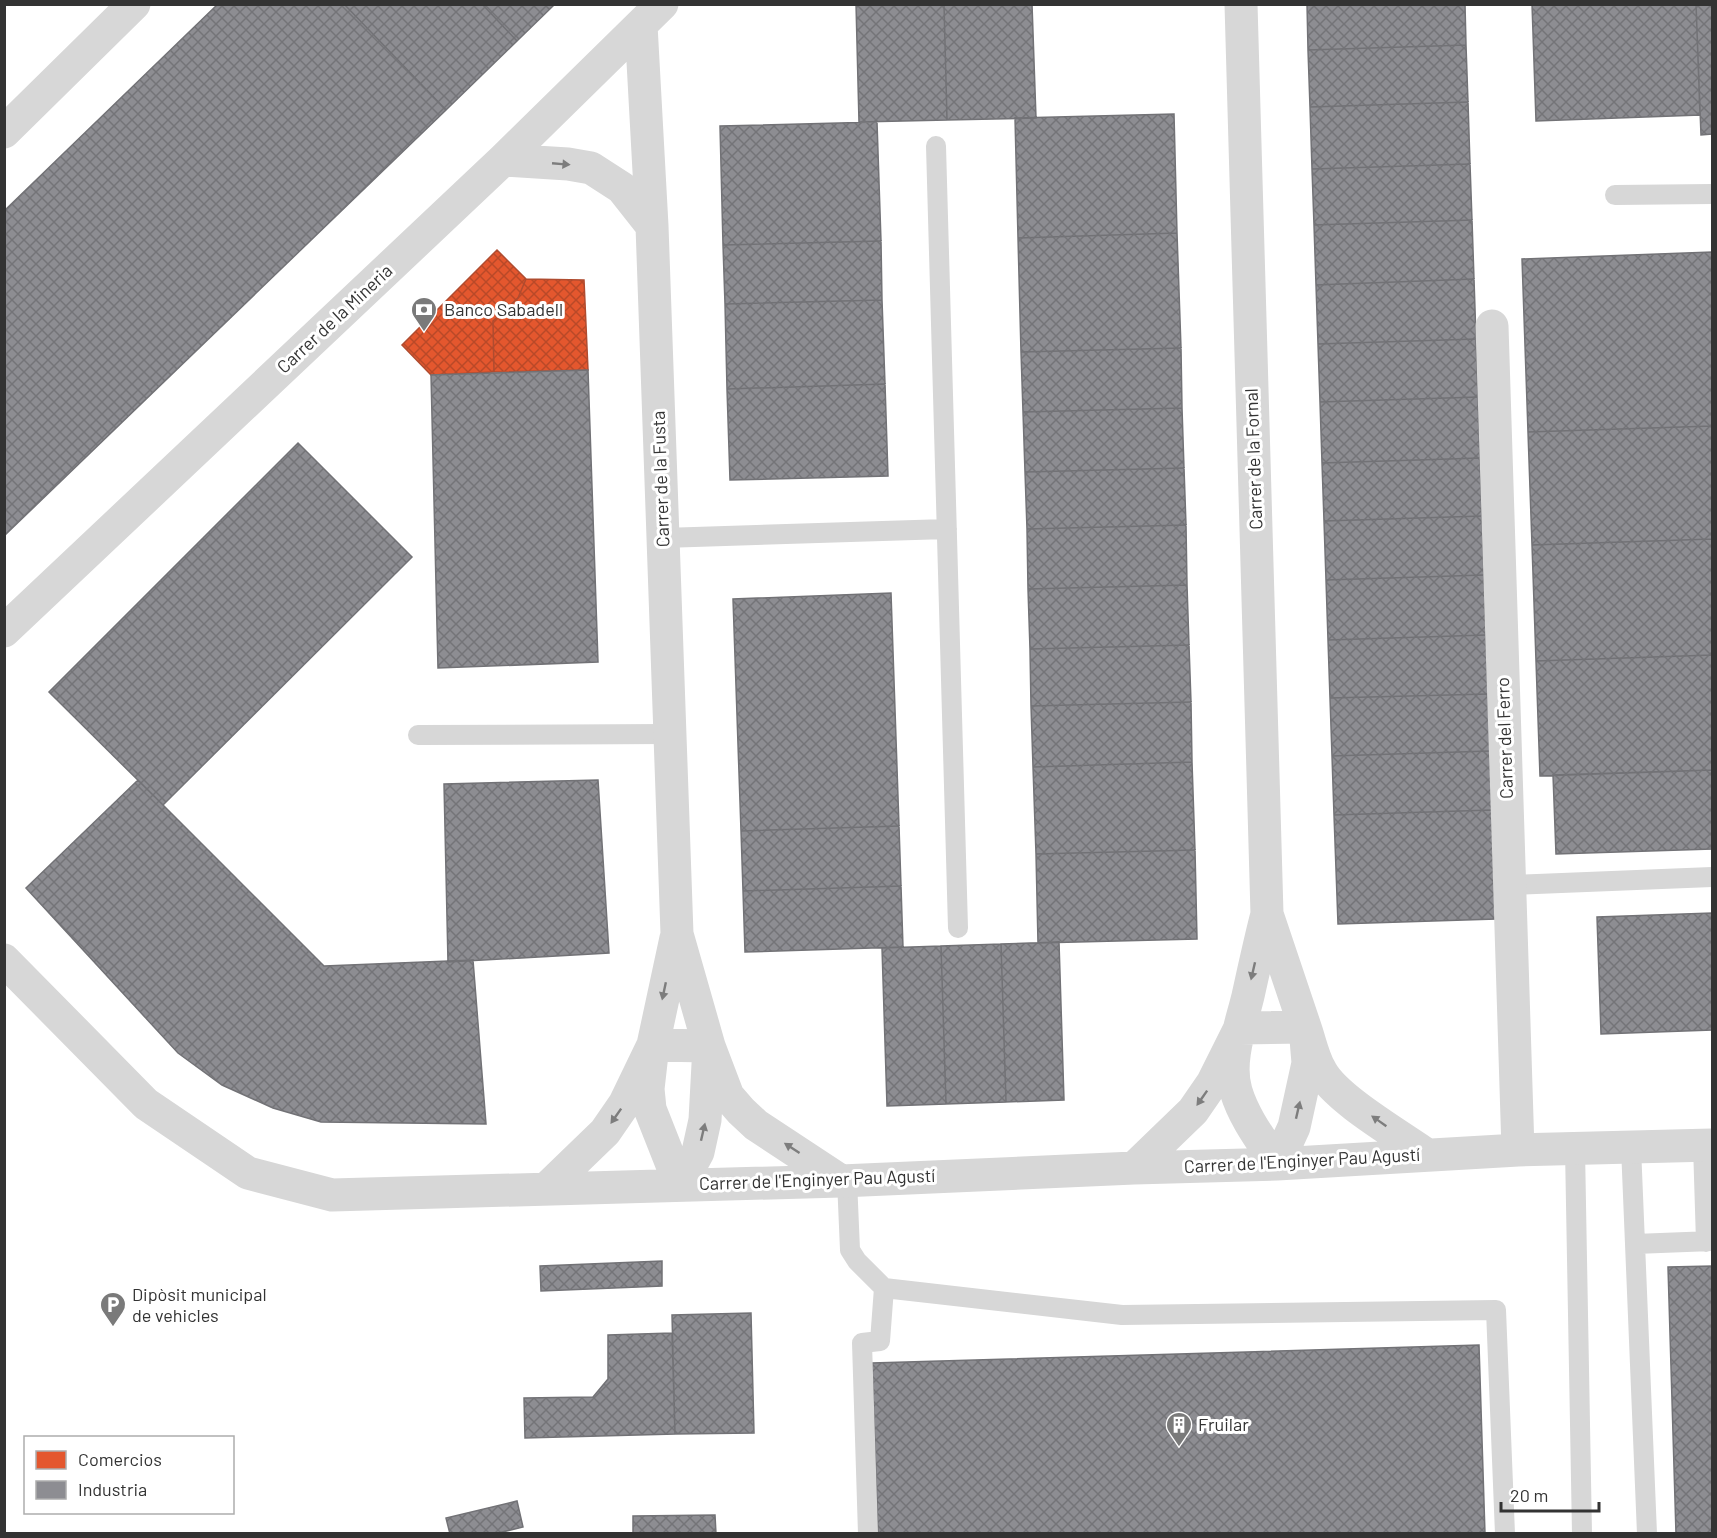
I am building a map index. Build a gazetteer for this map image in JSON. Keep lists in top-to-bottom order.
{
  "streets": {
    "street": [
      "Carrer de la Mineria",
      "Carrer de la Fornal",
      "Carrer de la Fusta",
      "Carrer del Ferro",
      "Carrer de l'Enginyer Pau Agustí"
    ]
  },
  "crossings": [
    ["Carrer de la Mineria", "Carrer de la Fusta"],
    ["Carrer de la Fornal", "Carrer de l'Enginyer Pau Agustí"],
    ["Carrer de la Fusta", "Carrer de l'Enginyer Pau Agustí"],
    ["Carrer del Ferro", "Carrer de l'Enginyer Pau Agustí"]
  ],
  "places": {
    "bank": ["Banco Sabadell"],
    "parking": ["Dipòsit municipal de vehicles"],
    "building": ["Fruilar"]
  },
  "legend": ["Comercios", "Industria"],
  "scale_bar": "20 m"
}
